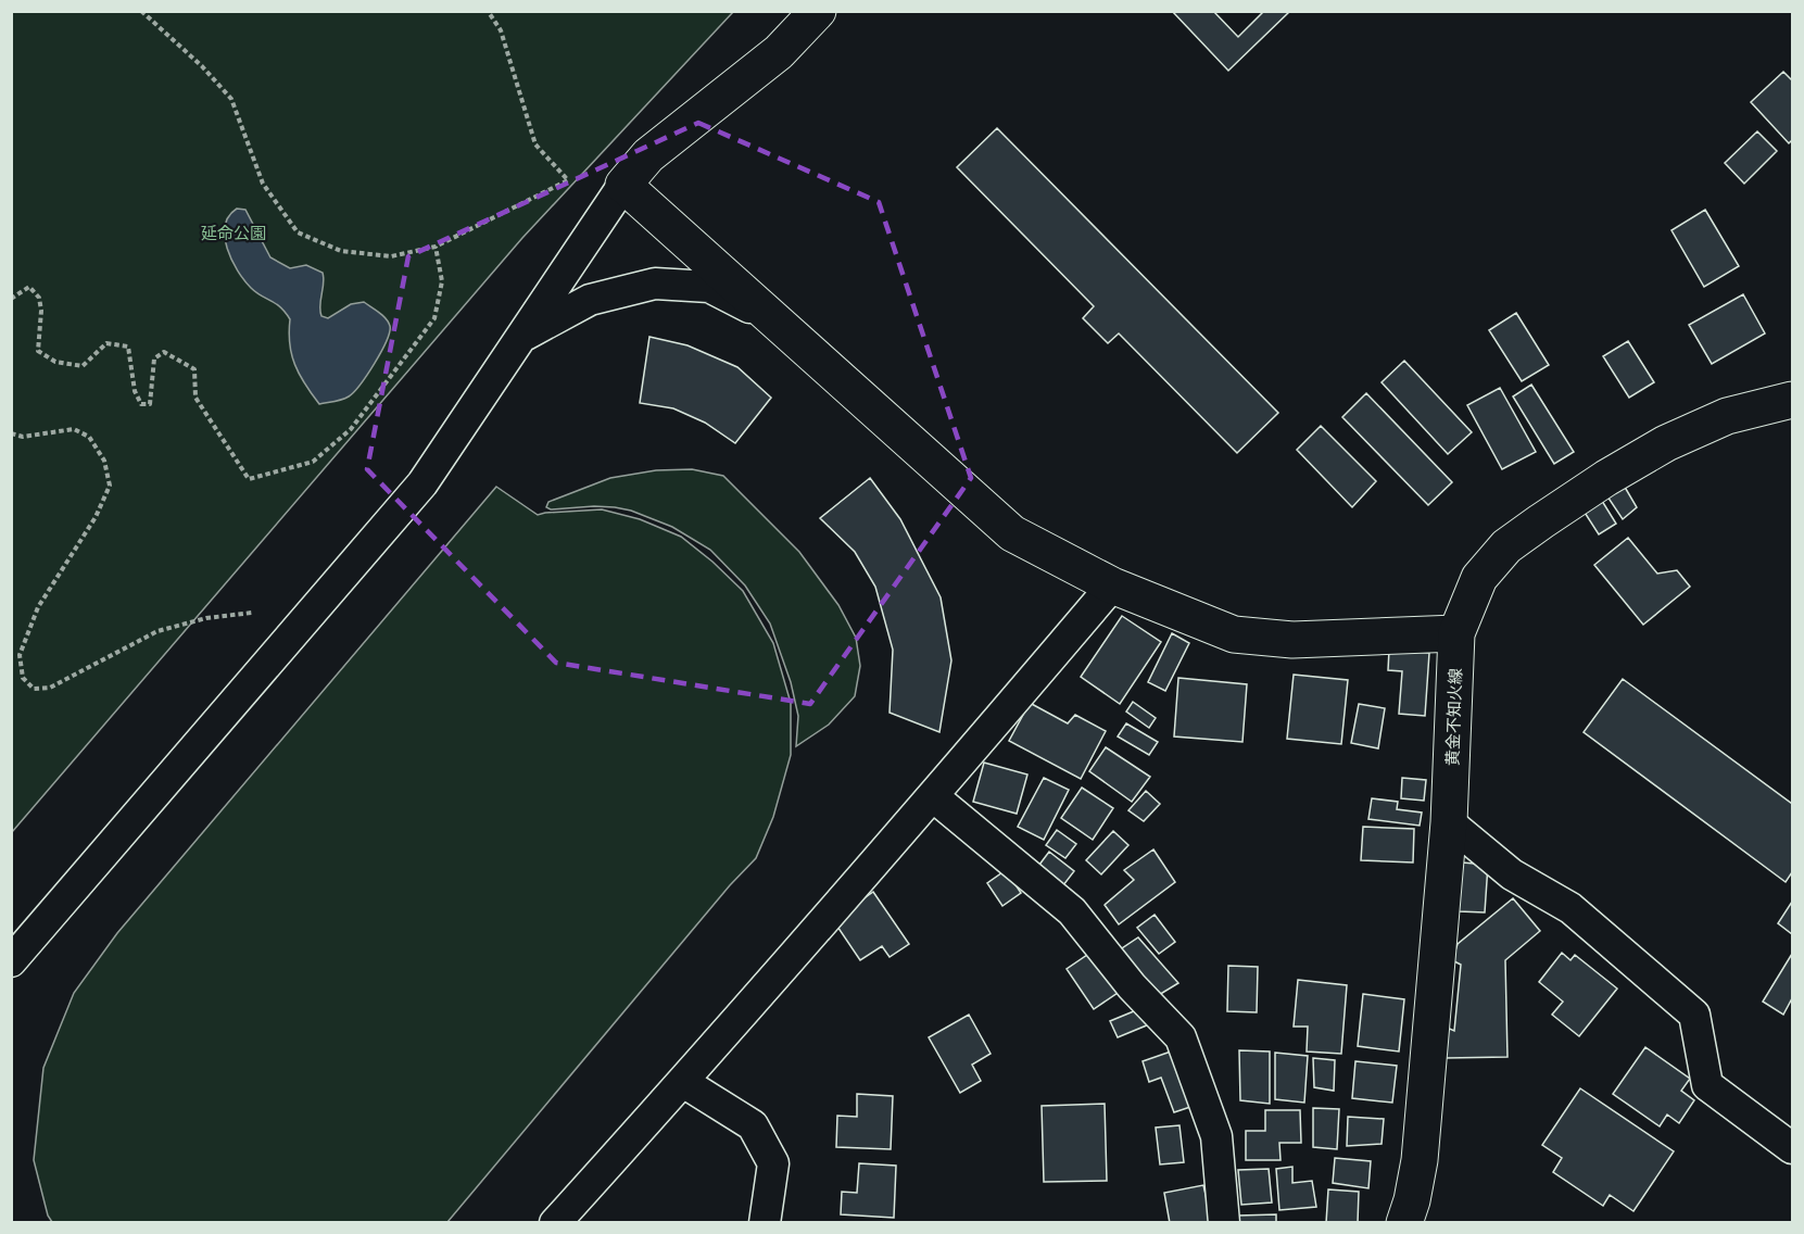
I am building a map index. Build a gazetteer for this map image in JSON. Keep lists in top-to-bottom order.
{
  "streets": {
    "street": ["黄金不知火線"]
  },
  "parks": ["延命公園"]
}
